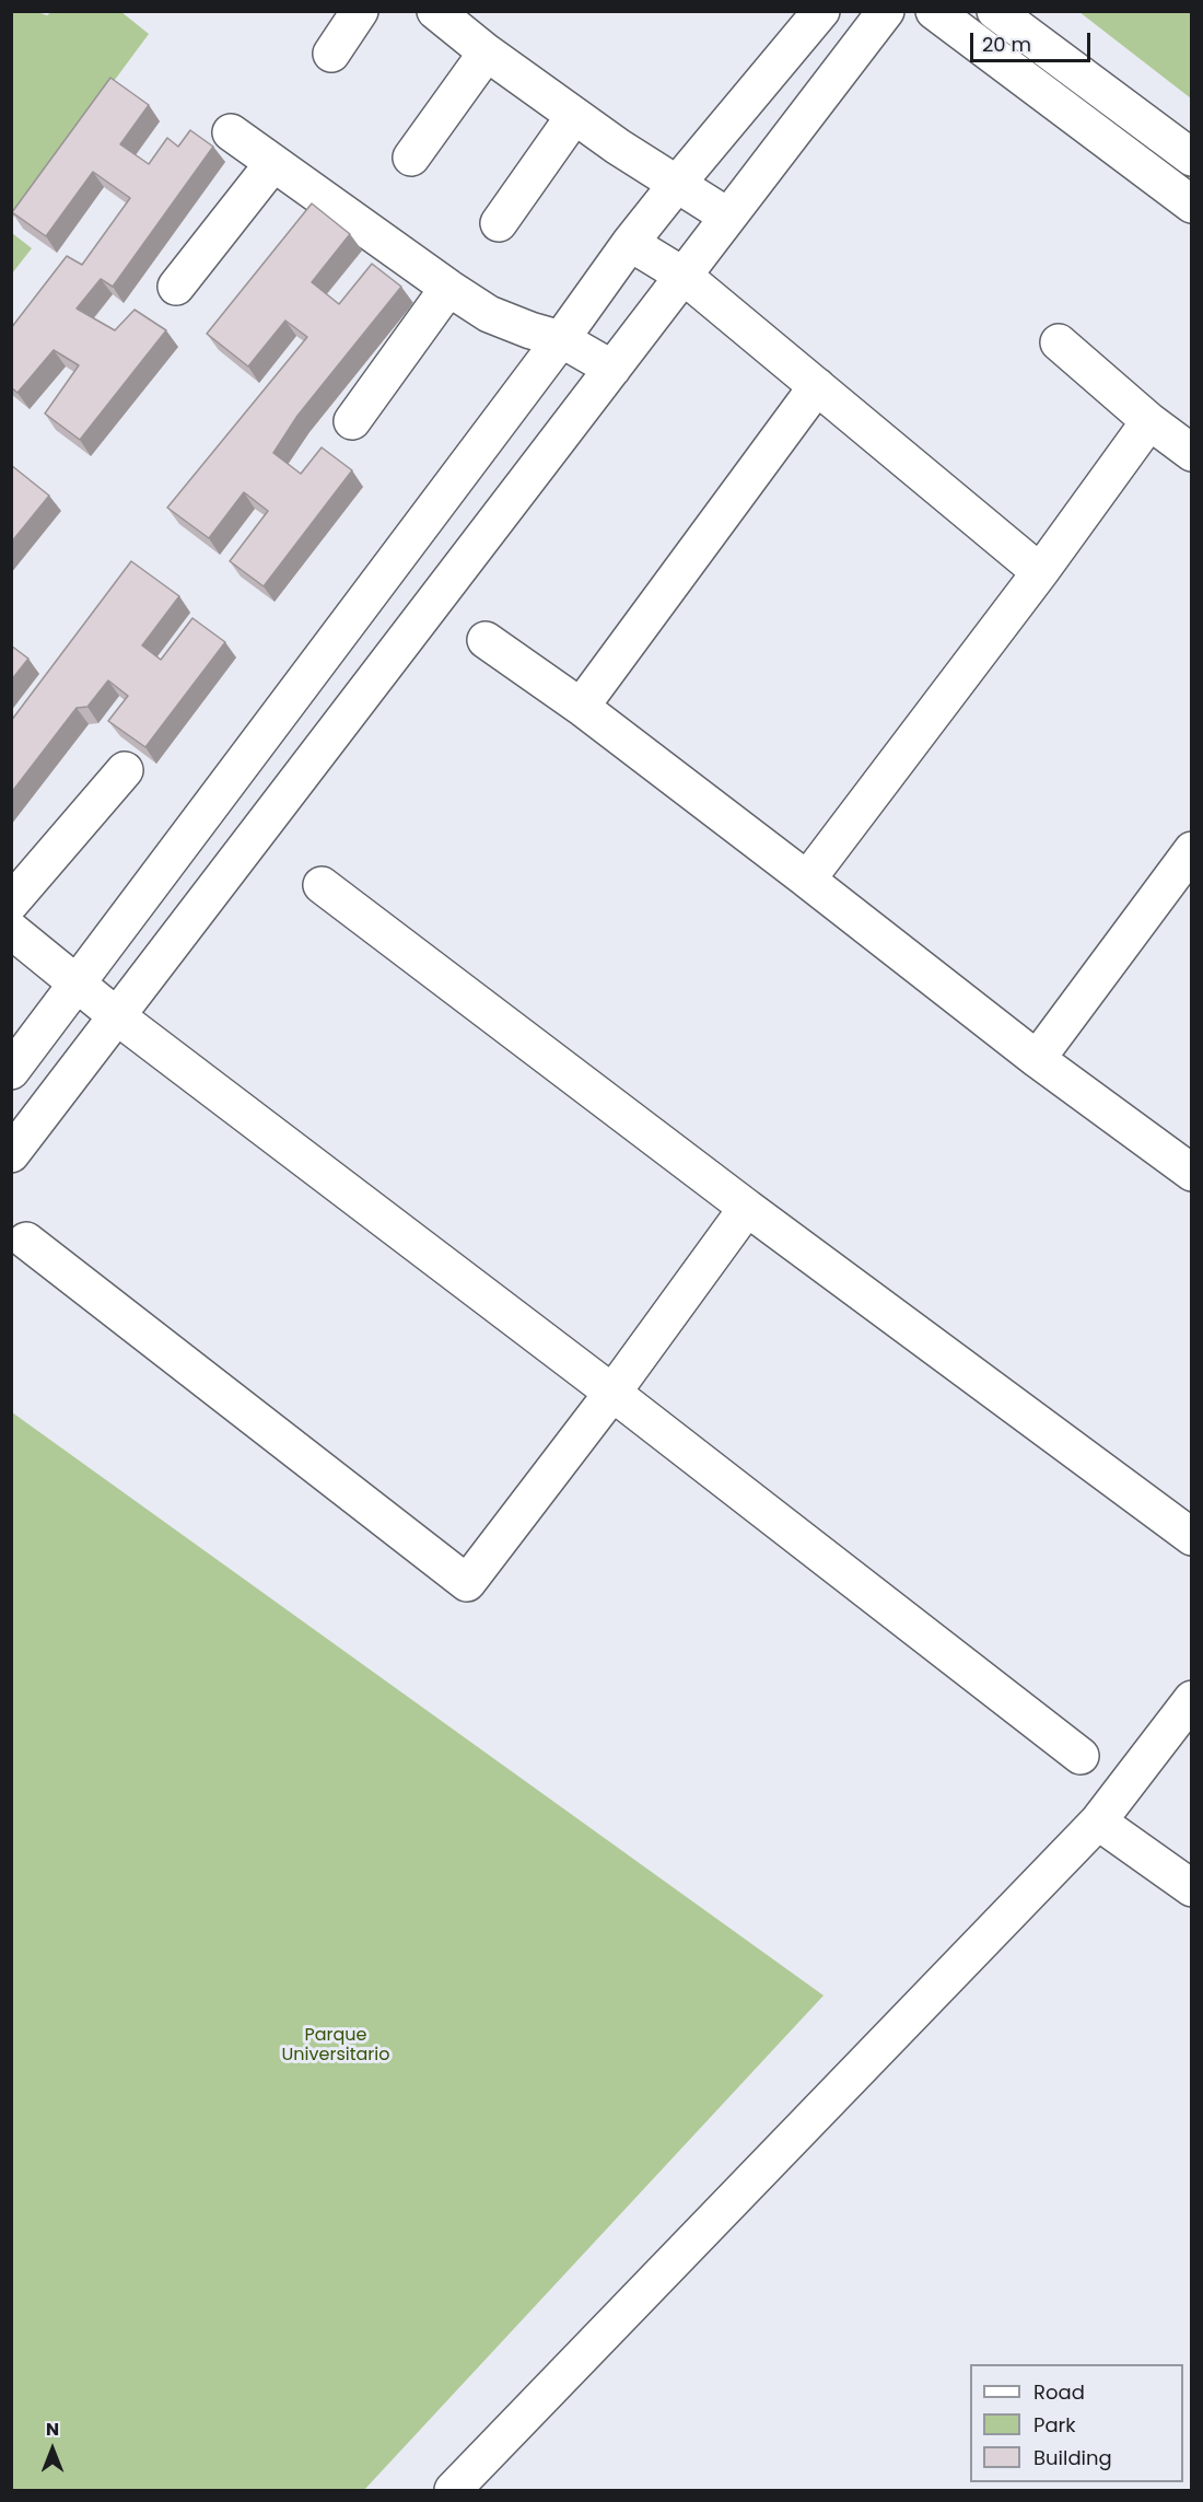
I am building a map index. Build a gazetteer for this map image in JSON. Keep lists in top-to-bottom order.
{
  "parks": ["Parque Universitario"],
  "legend": ["Road", "Park", "Building"],
  "scale_bar": "20 m",
  "north": "top"
}
